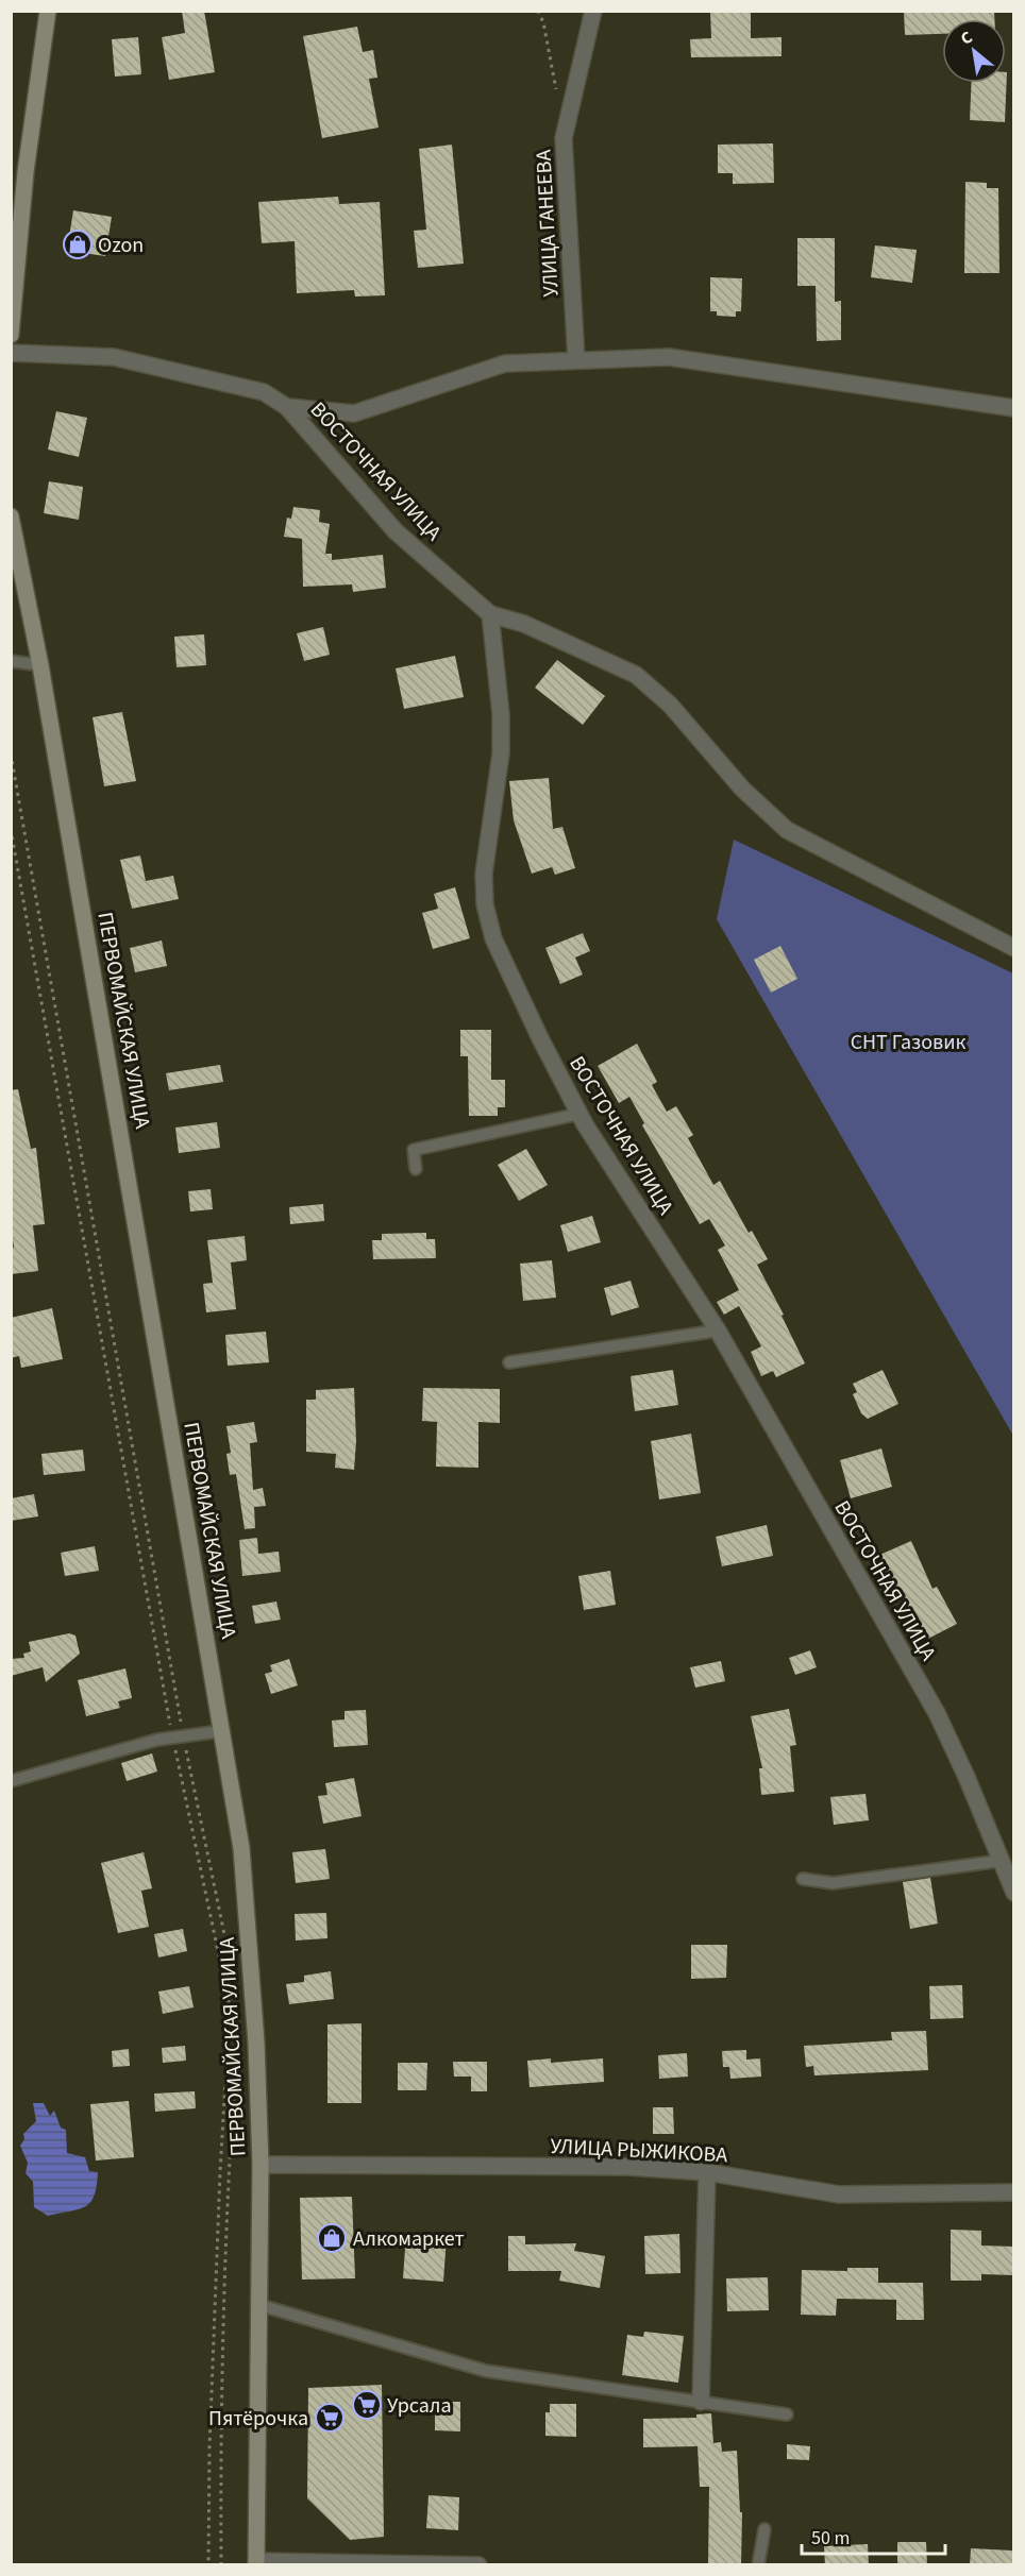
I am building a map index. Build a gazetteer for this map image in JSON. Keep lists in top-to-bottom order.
{
  "streets": {
    "main road": ["ПЕРВОМАЙСКАЯ УЛИЦА"],
    "street": ["УЛИЦА ГАНЕЕВА", "ВОСТОЧНАЯ УЛИЦА", "УЛИЦА РЫЖИКОВА"]
  },
  "crossings": [
    ["ПЕРВОМАЙСКАЯ УЛИЦА", "УЛИЦА РЫЖИКОВА"]
  ],
  "parks": ["СНТ Газовик"],
  "places": {
    "shop": ["Ozon", "Алкомаркет"],
    "supermarket": ["Урсала", "Пятёрочка"]
  },
  "scale_bar": "50 m",
  "north": "top left"
}
